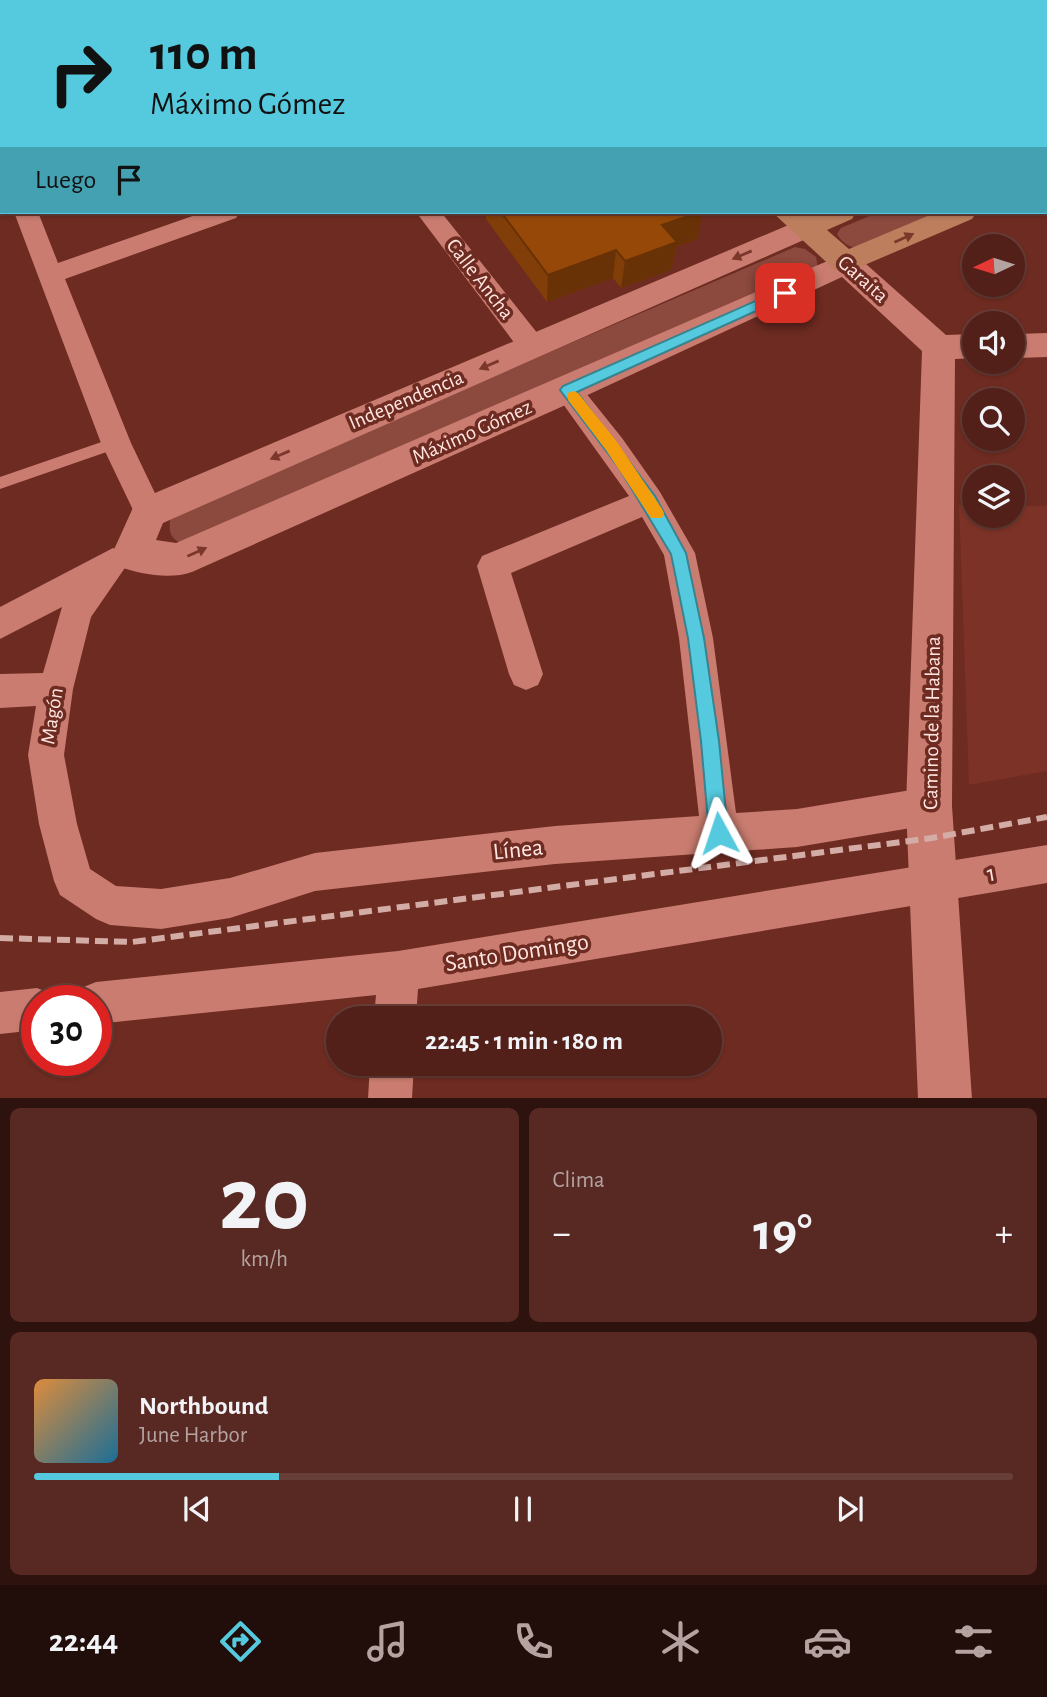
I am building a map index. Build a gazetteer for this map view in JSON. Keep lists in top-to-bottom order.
{
  "streets": {
    "main road": ["Garaita", "Independencia", "Máximo Gómez"],
    "street": [
      "Calle Ancha",
      "Magón",
      "Camino de la Habana",
      "Línea",
      "1",
      "Santo Domingo"
    ]
  },
  "crossings": [
    ["Calle Ancha", "Independencia"],
    ["Garaita", "Independencia"],
    ["Garaita", "Máximo Gómez"],
    ["Garaita", "Camino de la Habana"],
    ["Máximo Gómez", "Magón"],
    ["Magón", "Línea"],
    ["Camino de la Habana", "Línea"],
    ["Camino de la Habana", "1"],
    ["Camino de la Habana", "Santo Domingo"],
    ["1", "Santo Domingo"]
  ],
  "one_way": ["Independencia", "Máximo Gómez"],
  "north": "left",
  "page": {
    "turn": ["110 m", "Máximo Gómez"],
    "then": "Luego",
    "limit": "30",
    "trip": "22:45 · 1 min · 180 m",
    "tile": [
      ["20", "km/h"],
      "Clima"
    ],
    "heat": ["−", "19°", "+"],
    "song": ["Northbound", "June Harbor"],
    "tabs": "22:44"
  }
}
